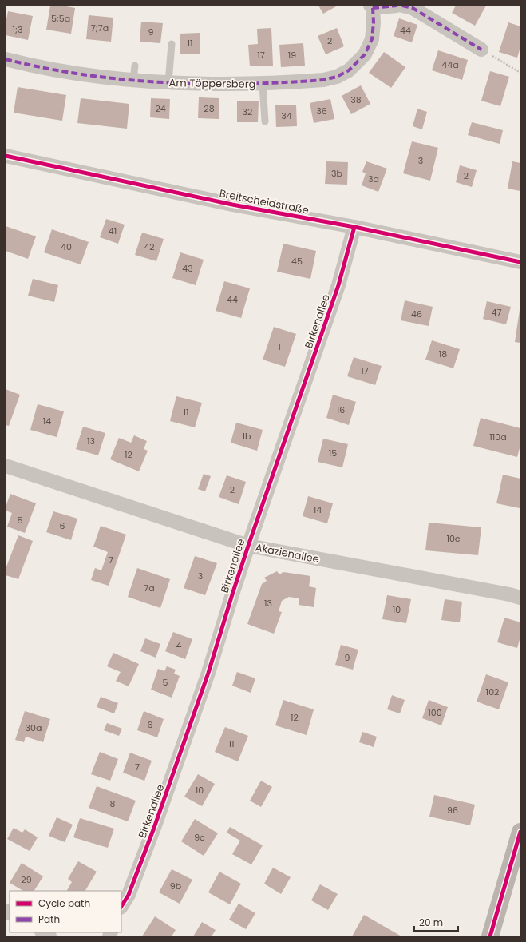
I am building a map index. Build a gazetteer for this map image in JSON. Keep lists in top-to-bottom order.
{
  "streets": {
    "street": [
      "Am Töppersberg",
      "Breitscheidstraße",
      "Birkenallee",
      "Akazienallee"
    ]
  },
  "crossings": [
    ["Breitscheidstraße", "Birkenallee"],
    ["Birkenallee", "Akazienallee"]
  ],
  "house_numbers": [
    "5;5a",
    "7;7a",
    "1;3",
    "44",
    "9",
    "21",
    "11",
    "17",
    "19",
    "44a",
    "38",
    "24",
    "28",
    "36",
    "32",
    "34",
    "3",
    "3b",
    "2",
    "3a",
    "41",
    "40",
    "42",
    "45",
    "43",
    "44",
    "47",
    "46",
    "1",
    "18",
    "17",
    "16",
    "11",
    "14",
    "1b",
    "110a",
    "13",
    "15",
    "12",
    "2",
    "14",
    "5",
    "6",
    "10c",
    "7",
    "3",
    "7a",
    "13",
    "10",
    "4",
    "9",
    "5",
    "102",
    "100",
    "12",
    "6",
    "30a",
    "11",
    "7",
    "10",
    "8",
    "96",
    "9c",
    "29",
    "9b"
  ],
  "legend": ["Cycle path", "Path"],
  "scale_bar": "20 m"
}
